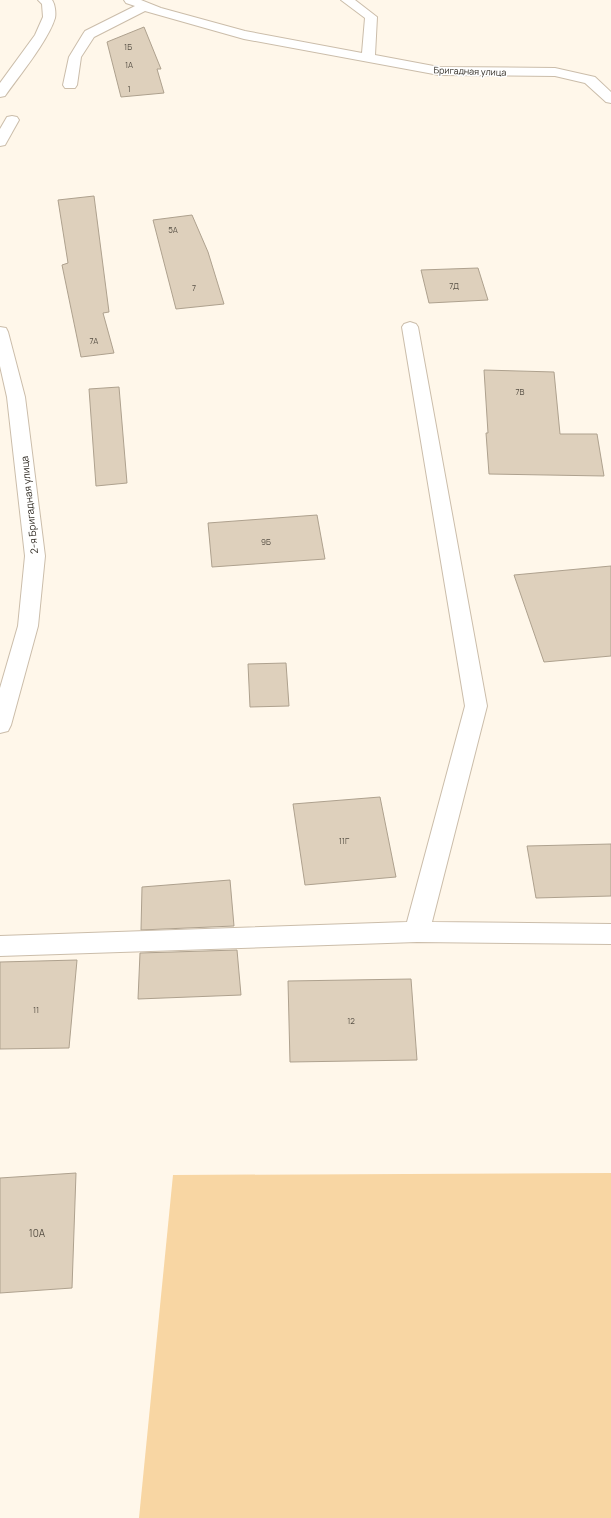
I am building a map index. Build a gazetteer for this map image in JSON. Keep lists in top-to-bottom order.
{
  "streets": {
    "street": ["Бригадная улица", "2-я Бригадная улица"]
  },
  "house_numbers": [
    "1Б",
    "1А",
    "1",
    "5А",
    "7Д",
    "7",
    "7А",
    "7В",
    "9Б",
    "11Г",
    "11",
    "12",
    "10А"
  ]
}
